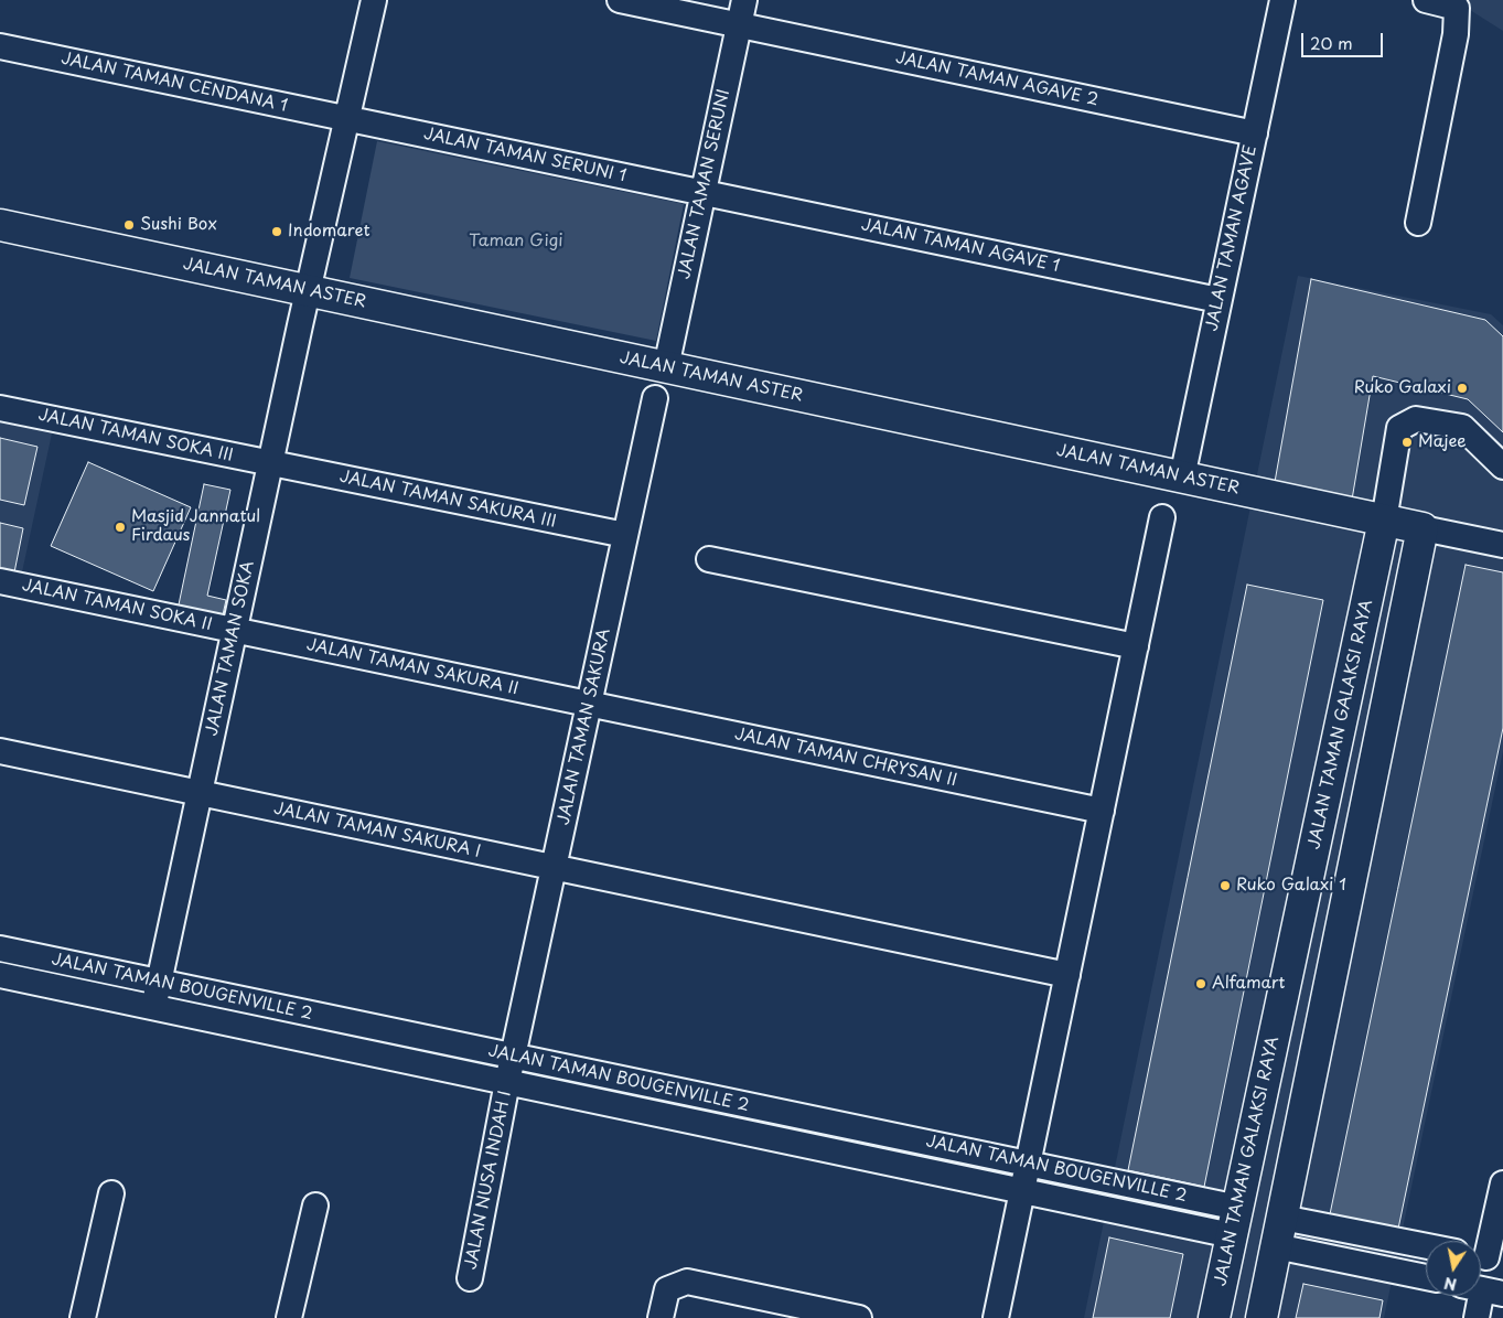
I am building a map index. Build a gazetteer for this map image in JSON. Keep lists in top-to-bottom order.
{
  "streets": {
    "main road": ["JALAN TAMAN ASTER", "JALAN TAMAN GALAKSI RAYA"],
    "street": [
      "JALAN TAMAN AGAVE 2",
      "JALAN TAMAN CENDANA 1",
      "JALAN TAMAN SERUNI 1",
      "JALAN TAMAN SERUNI",
      "JALAN TAMAN AGAVE",
      "JALAN TAMAN AGAVE 1",
      "JALAN TAMAN SOKA III",
      "JALAN TAMAN SAKURA III",
      "JALAN TAMAN SOKA II",
      "JALAN TAMAN SOKA",
      "JALAN TAMAN SAKURA II",
      "JALAN TAMAN SAKURA",
      "JALAN TAMAN CHRYSAN II",
      "JALAN TAMAN SAKURA I",
      "JALAN TAMAN BOUGENVILLE 2",
      "JALAN NUSA INDAH I"
    ]
  },
  "crossings": [
    ["JALAN TAMAN AGAVE 2", "JALAN TAMAN SERUNI"],
    ["JALAN TAMAN AGAVE 2", "JALAN TAMAN AGAVE"],
    ["JALAN TAMAN CENDANA 1", "JALAN TAMAN SERUNI 1"],
    ["JALAN TAMAN CENDANA 1", "JALAN TAMAN SOKA"],
    ["JALAN TAMAN SERUNI 1", "JALAN TAMAN SERUNI"],
    ["JALAN TAMAN SERUNI 1", "JALAN TAMAN AGAVE 1"],
    ["JALAN TAMAN SERUNI 1", "JALAN TAMAN SOKA"],
    ["JALAN TAMAN SERUNI", "JALAN TAMAN AGAVE 1"],
    ["JALAN TAMAN SERUNI", "JALAN TAMAN ASTER"],
    ["JALAN TAMAN AGAVE", "JALAN TAMAN AGAVE 1"],
    ["JALAN TAMAN AGAVE", "JALAN TAMAN ASTER"],
    ["JALAN TAMAN ASTER", "JALAN TAMAN SOKA"],
    ["JALAN TAMAN ASTER", "JALAN TAMAN GALAKSI RAYA"],
    ["JALAN TAMAN SOKA III", "JALAN TAMAN SAKURA III"],
    ["JALAN TAMAN SOKA III", "JALAN TAMAN SOKA"],
    ["JALAN TAMAN SAKURA III", "JALAN TAMAN SOKA"],
    ["JALAN TAMAN SAKURA III", "JALAN TAMAN SAKURA"],
    ["JALAN TAMAN SOKA II", "JALAN TAMAN SOKA"],
    ["JALAN TAMAN SOKA II", "JALAN TAMAN SAKURA II"],
    ["JALAN TAMAN SOKA", "JALAN TAMAN SAKURA II"],
    ["JALAN TAMAN SOKA", "JALAN TAMAN SAKURA I"],
    ["JALAN TAMAN SOKA", "JALAN TAMAN BOUGENVILLE 2"],
    ["JALAN TAMAN SAKURA II", "JALAN TAMAN SAKURA"],
    ["JALAN TAMAN SAKURA II", "JALAN TAMAN CHRYSAN II"],
    ["JALAN TAMAN GALAKSI RAYA", "JALAN TAMAN BOUGENVILLE 2"],
    ["JALAN TAMAN SAKURA", "JALAN TAMAN CHRYSAN II"],
    ["JALAN TAMAN SAKURA", "JALAN TAMAN SAKURA I"],
    ["JALAN TAMAN SAKURA", "JALAN TAMAN BOUGENVILLE 2"],
    ["JALAN TAMAN SAKURA", "JALAN NUSA INDAH I"],
    ["JALAN TAMAN BOUGENVILLE 2", "JALAN NUSA INDAH I"]
  ],
  "parks": ["Taman Gigi"],
  "places": [
    "Sushi Box",
    "Indomaret",
    "Ruko Galaxi",
    "Majee",
    "Masjid Jannatul Firdaus",
    "Ruko Galaxi 1",
    "Alfamart"
  ],
  "scale_bar": "20 m",
  "north": "bottom"
}
